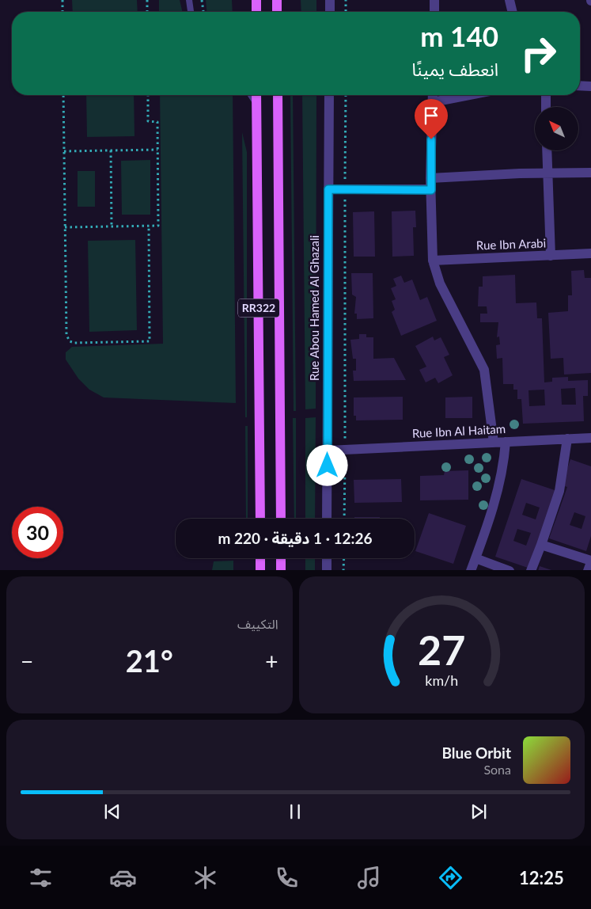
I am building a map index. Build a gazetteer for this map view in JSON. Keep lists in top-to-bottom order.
{
  "streets": {
    "main road": ["RR322"],
    "street": ["Rue Ibn Arabi", "Rue Abou Hamed Al Ghazali", "Rue Ibn Al Haitam"]
  },
  "crossings": [
    ["Rue Abou Hamed Al Ghazali", "Rue Ibn Al Haitam"]
  ],
  "north": "top left",
  "page": {
    "turn": ["140 m", "انعطف يمينًا"],
    "limit": "30",
    "trip": "12:26 · 1 دقيقة · 220 m",
    "tile": "التكييف",
    "heat": ["−", "21°", "+"],
    "song": ["Blue Orbit", "Sona"],
    "tabs": "12:25",
    "gauge": ["27", "km/h"]
  }
}
